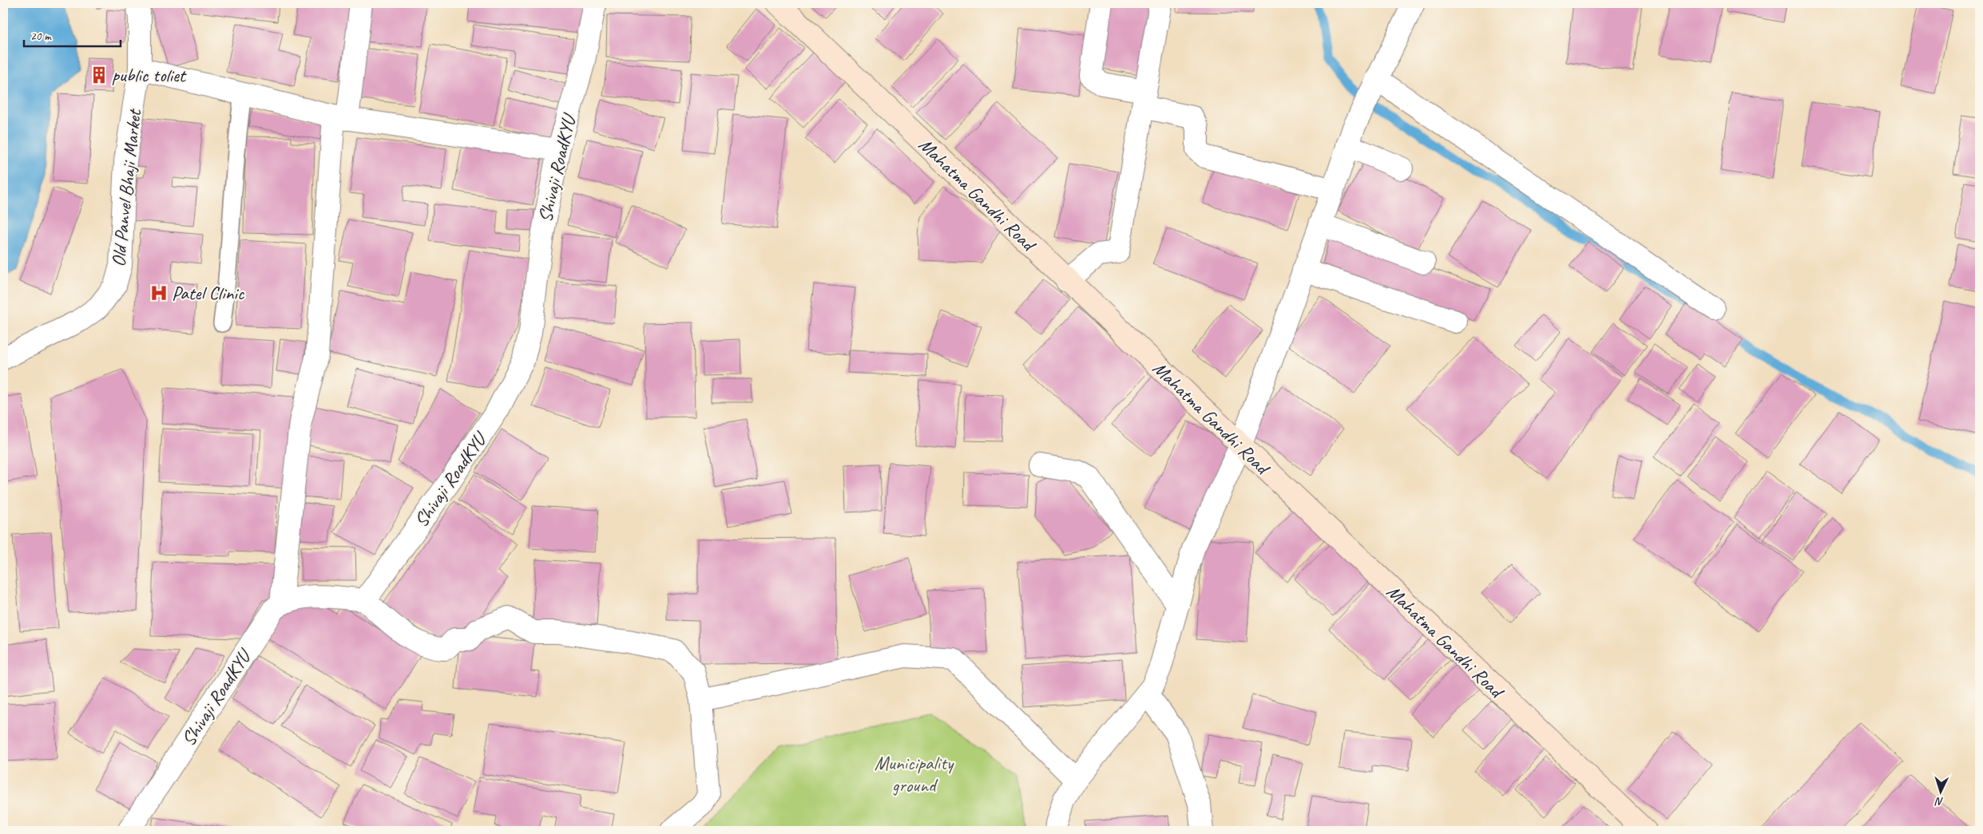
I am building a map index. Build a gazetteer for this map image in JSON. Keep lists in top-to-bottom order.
{
  "streets": {
    "main road": ["Mahatma Gandhi Road"],
    "street": ["Shivaji RoadKYU", "Old Panvel Bhaji Market"]
  },
  "parks": ["Municipality ground"],
  "places": {
    "building": ["public toliet"],
    "hospital": ["Patel Clinic"]
  },
  "scale_bar": "20 m",
  "north": "bottom"
}
